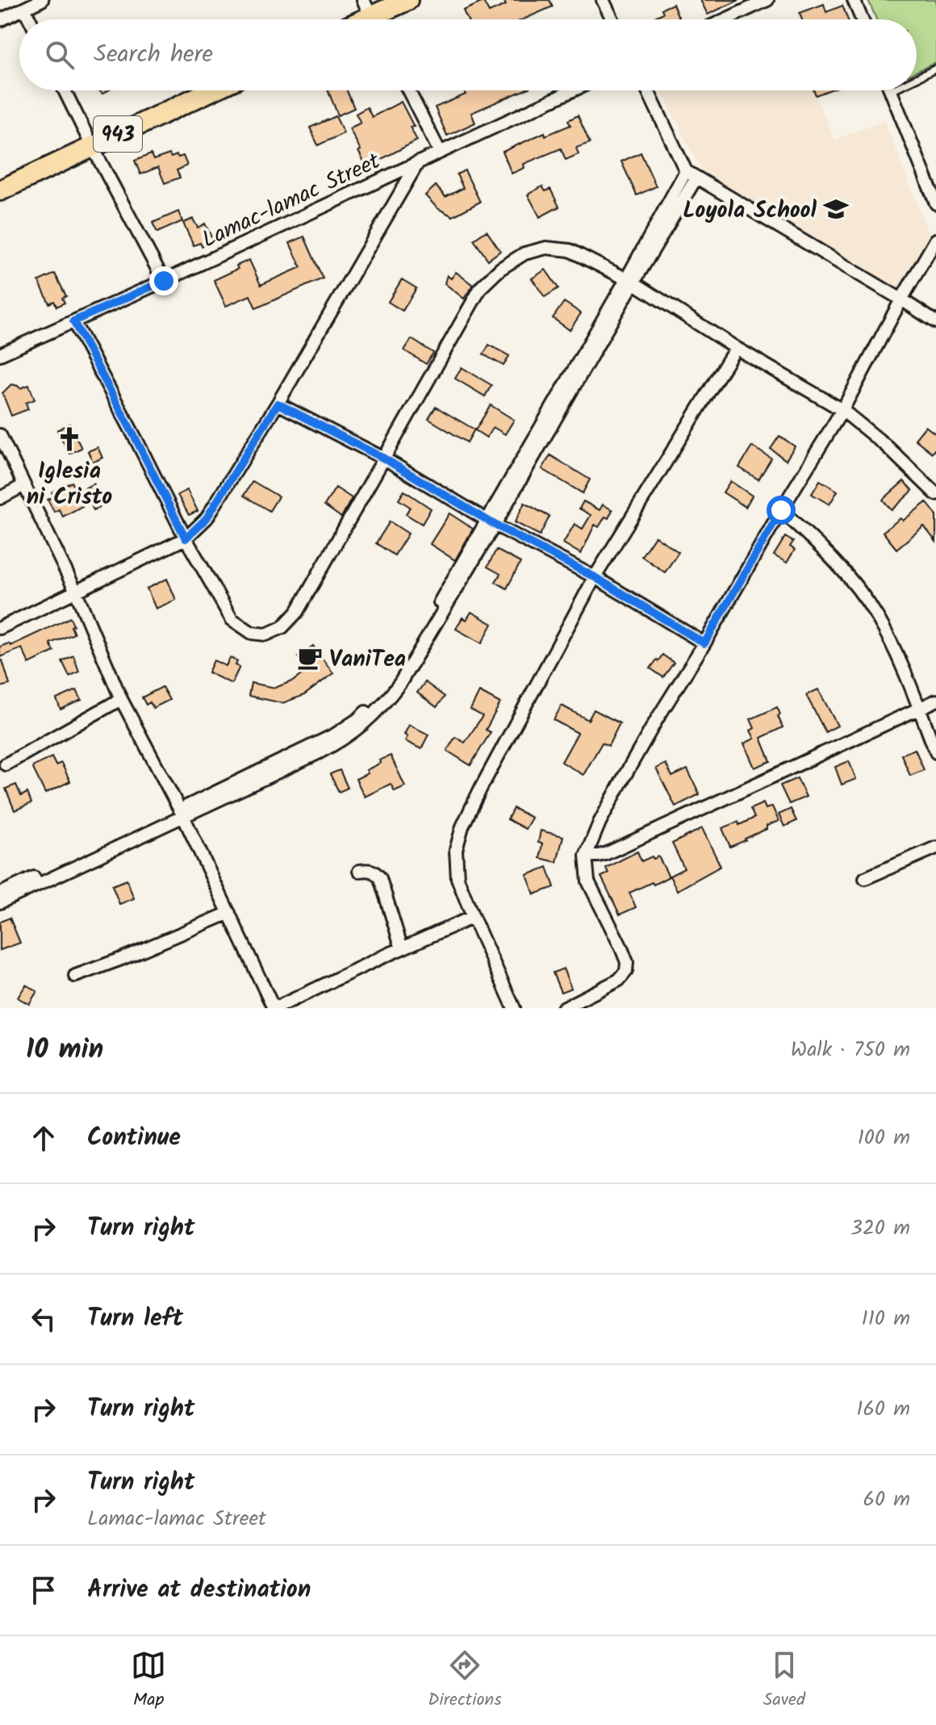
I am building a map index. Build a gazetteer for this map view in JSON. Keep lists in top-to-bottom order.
{
  "streets": {
    "highway": ["943"],
    "street": ["Lamac-lamac Street"]
  },
  "places": {
    "school or university": ["Loyola School"],
    "church": ["Iglesia ni Cristo"],
    "cafe": ["VaniTea"]
  },
  "page": {
    "search": "Search here",
    "heading": ["10 min", "Walk · 750 m"],
    "list": [
      ["Continue", "100 m"],
      ["Turn right", "320 m"],
      ["Turn left", "110 m"],
      ["Turn right", "160 m"],
      ["Turn right", "Lamac-lamac Street", "60 m"],
      "Arrive at destination"
    ],
    "nav": ["Map", "Directions", "Saved"]
  }
}
